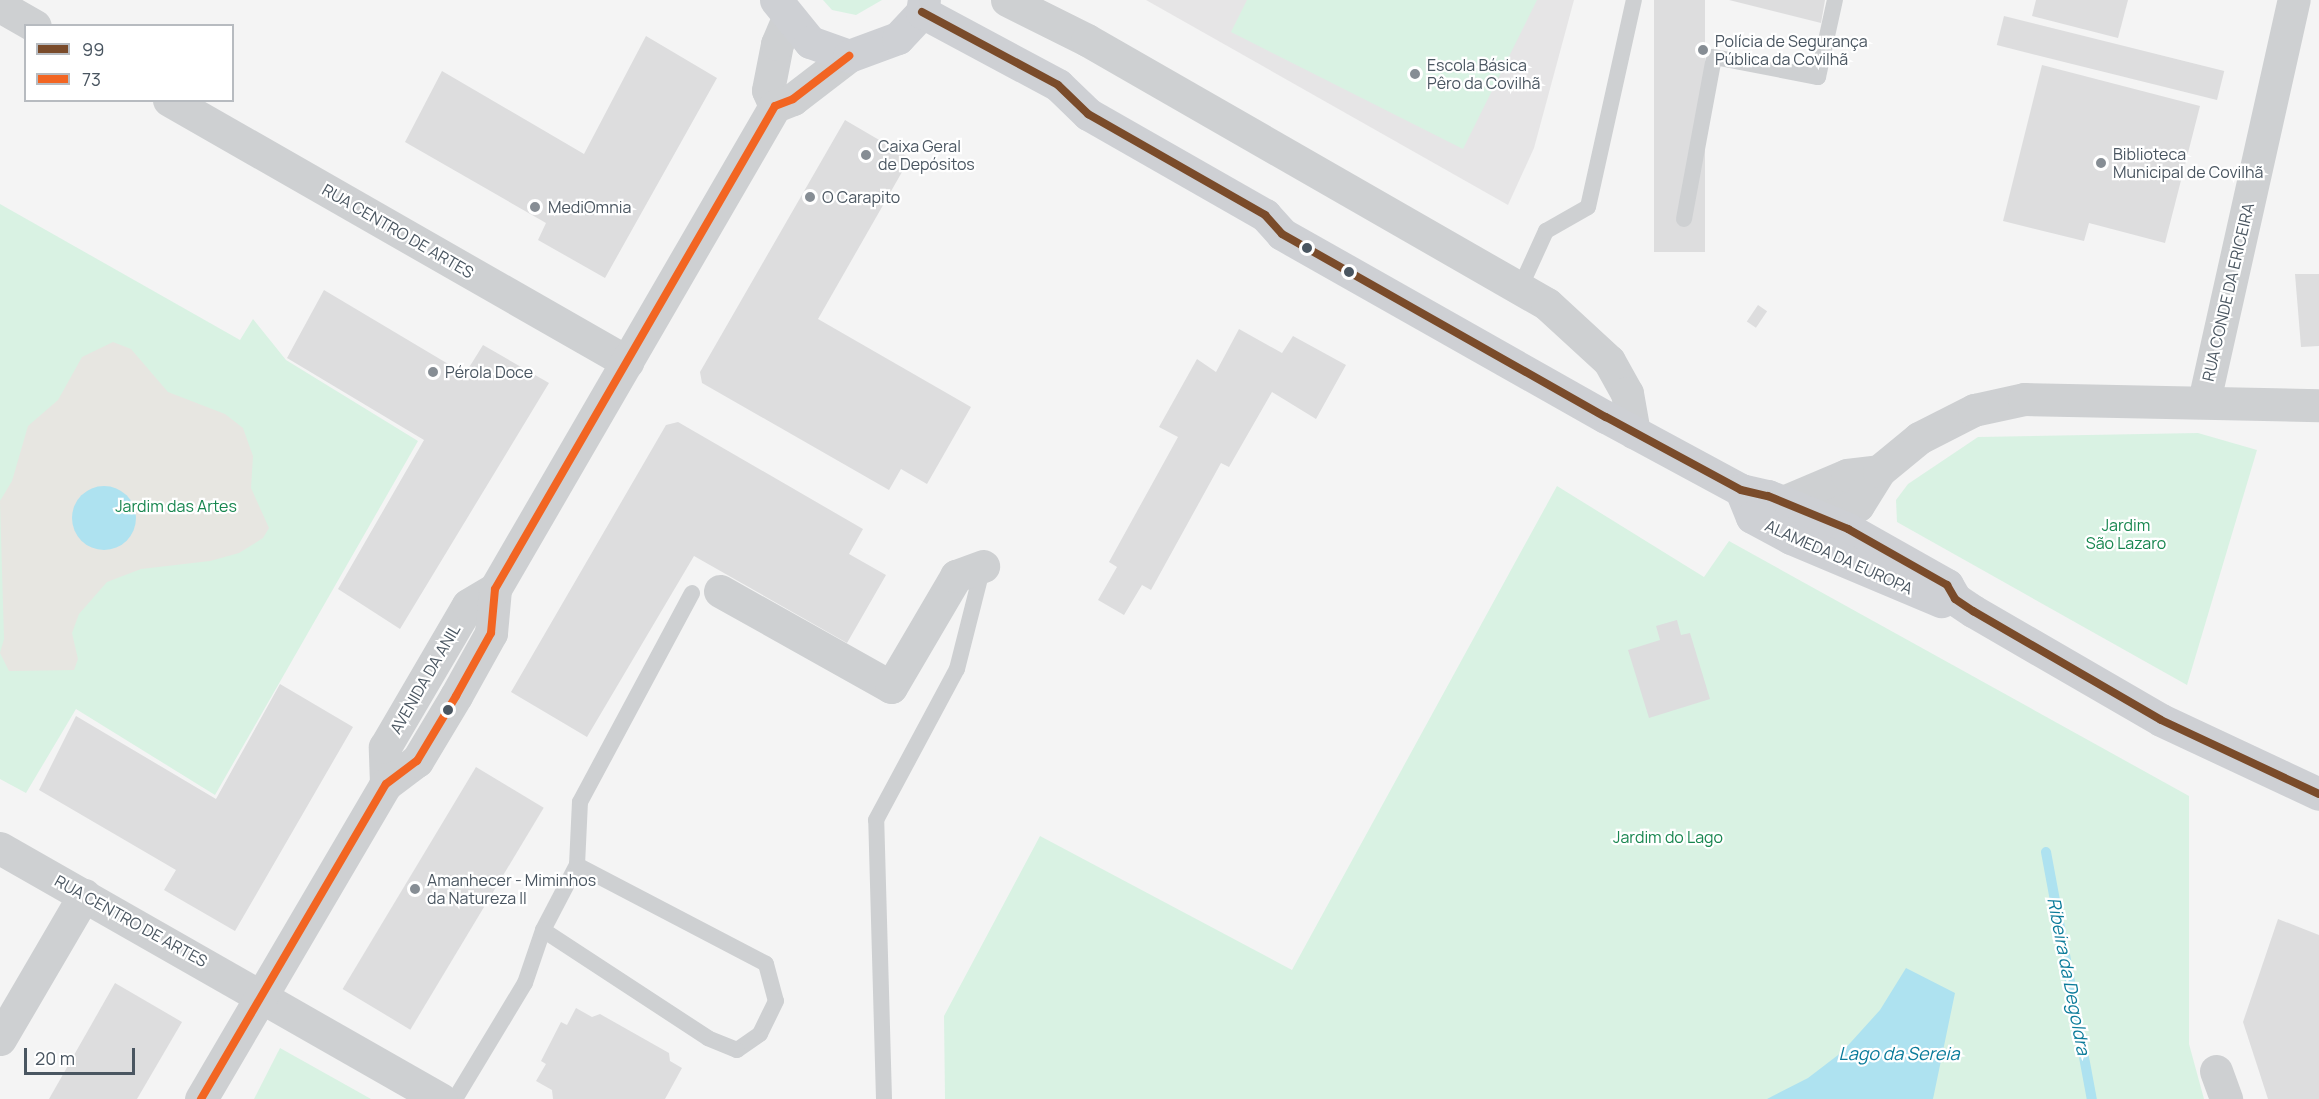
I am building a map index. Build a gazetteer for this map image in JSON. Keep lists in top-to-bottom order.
{
  "streets": {
    "main road": ["ALAMEDA DA EUROPA"],
    "street": ["RUA CENTRO DE ARTES", "RUA CONDE DA ERICEIRA", "AVENIDA DA ANIL"]
  },
  "crossings": [
    ["RUA CENTRO DE ARTES", "AVENIDA DA ANIL"]
  ],
  "water": ["Ribeira da Degoldra", "Lago da Sereia"],
  "parks": ["Jardim das Artes", "Jardim São Lazaro", "Jardim do Lago"],
  "places": [
    "Polícia de Segurança Pública da Covilhã",
    "Escola Básica Pêro da Covilhã",
    "Caixa Geral de Depósitos",
    "Biblioteca Municipal de Covilhã",
    "O Carapito",
    "MediOmnia",
    "Pérola Doce",
    "Amanhecer - Miminhos da Natureza II"
  ],
  "lines": ["transit line 99", "transit line 73"],
  "legend": ["99", "73"],
  "scale_bar": "20 m"
}
